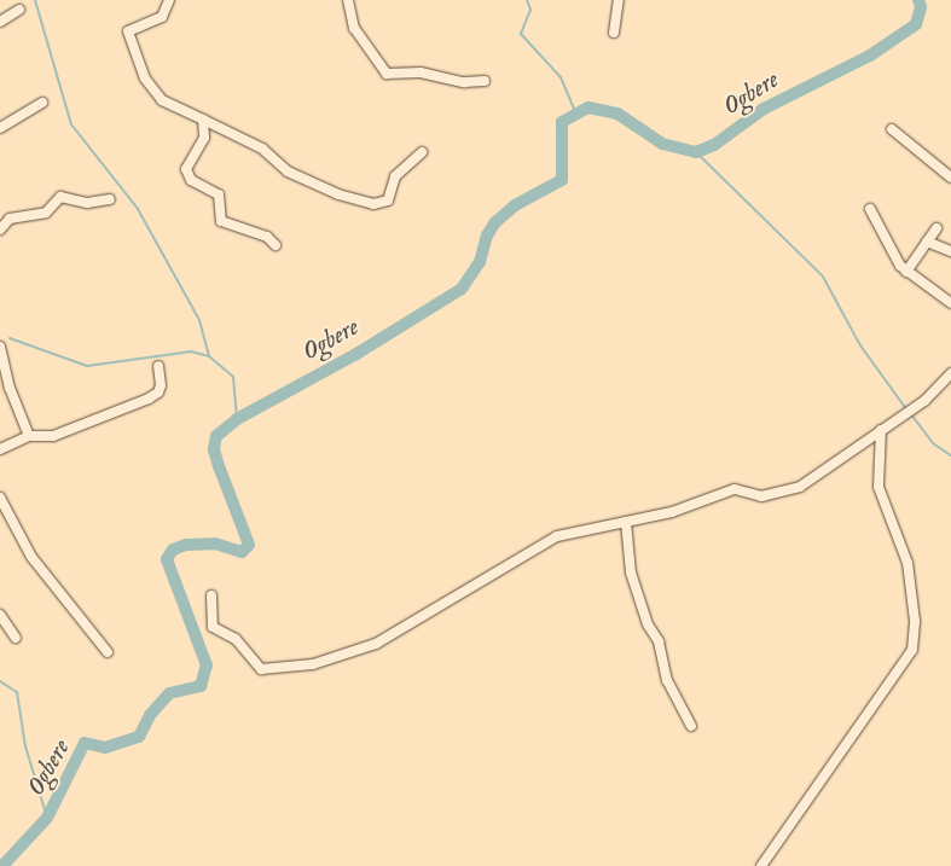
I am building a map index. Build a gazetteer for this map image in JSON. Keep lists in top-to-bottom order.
{
  "water": ["Ogbere"]
}
